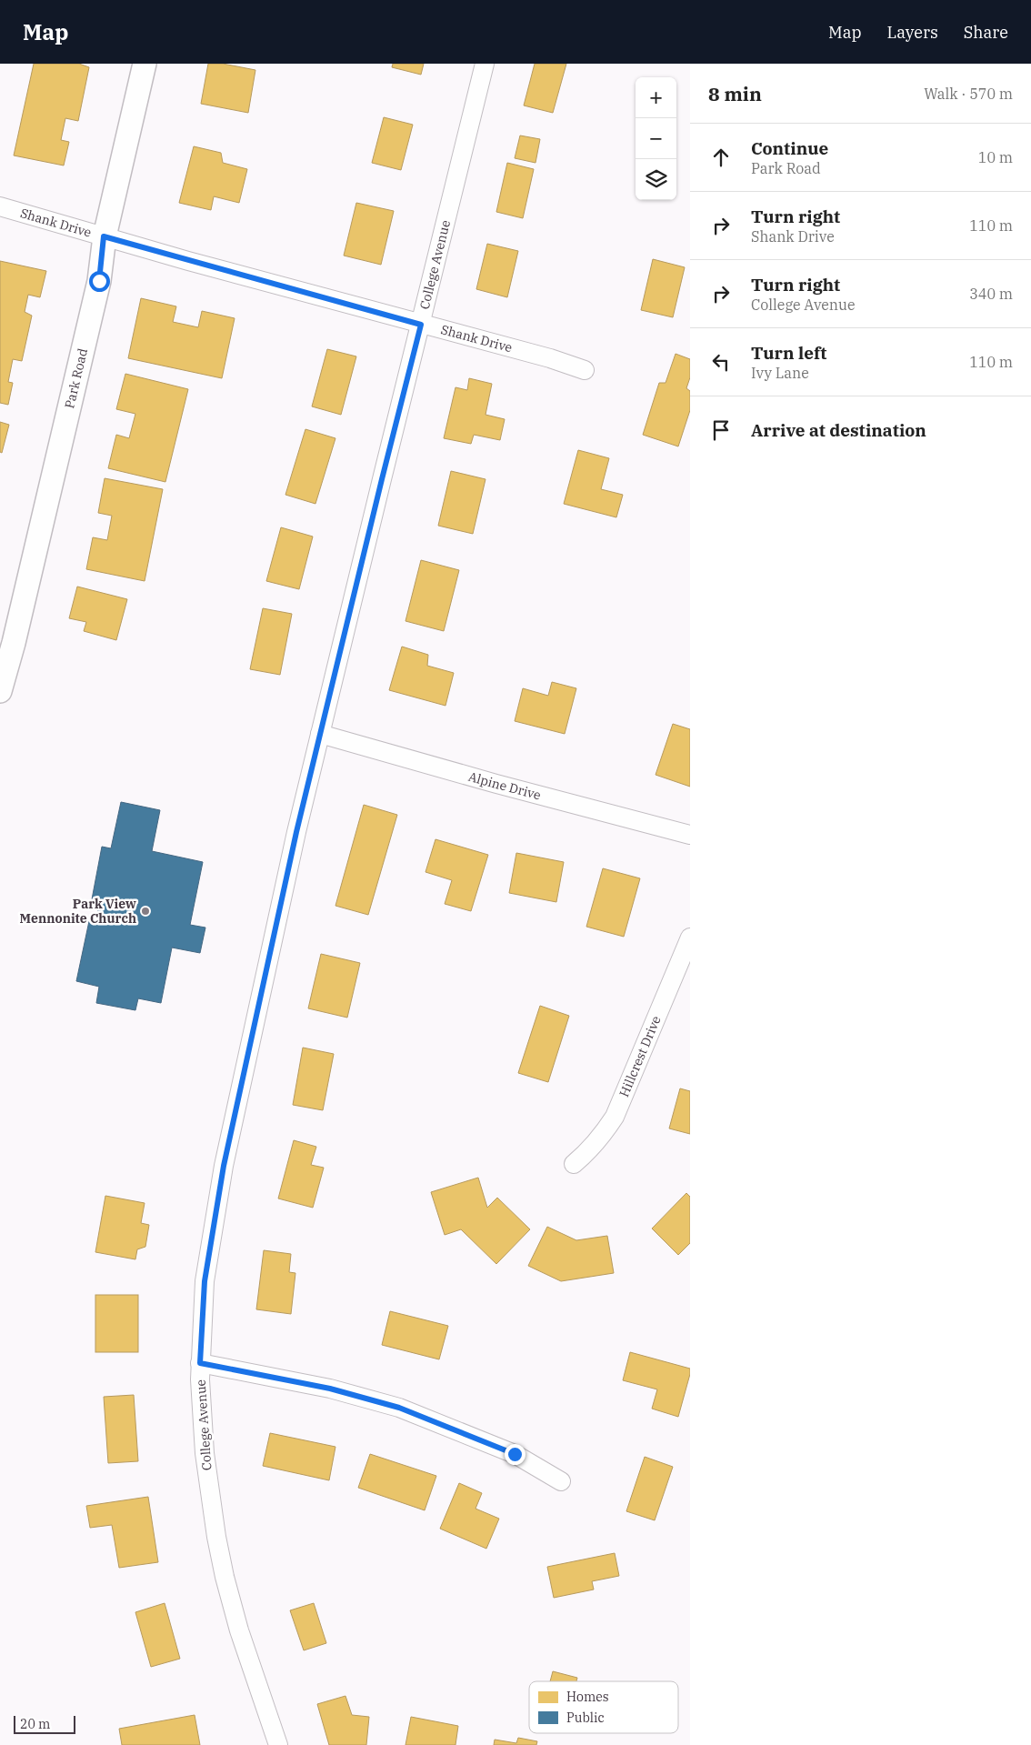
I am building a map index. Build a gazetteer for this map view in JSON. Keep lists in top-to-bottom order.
{
  "streets": {
    "street": [
      "Shank Drive",
      "College Avenue",
      "Park Road",
      "Alpine Drive",
      "Hillcrest Drive"
    ]
  },
  "crossings": [
    ["Shank Drive", "College Avenue"],
    ["Shank Drive", "Park Road"],
    ["College Avenue", "Alpine Drive"]
  ],
  "places": ["Park View Mennonite Church"],
  "legend": ["Homes", "Public"],
  "scale_bar": "20 m",
  "page": {
    "header": "Map",
    "nav": ["Map", "Layers", "Share"],
    "heading": ["8 min", "Walk · 570 m"],
    "map_buttons": ["+", "−"],
    "list": [
      ["Continue", "Park Road", "10 m"],
      ["Turn right", "Shank Drive", "110 m"],
      ["Turn right", "College Avenue", "340 m"],
      ["Turn left", "Ivy Lane", "110 m"],
      "Arrive at destination"
    ],
    "scale": "20 m"
  }
}
